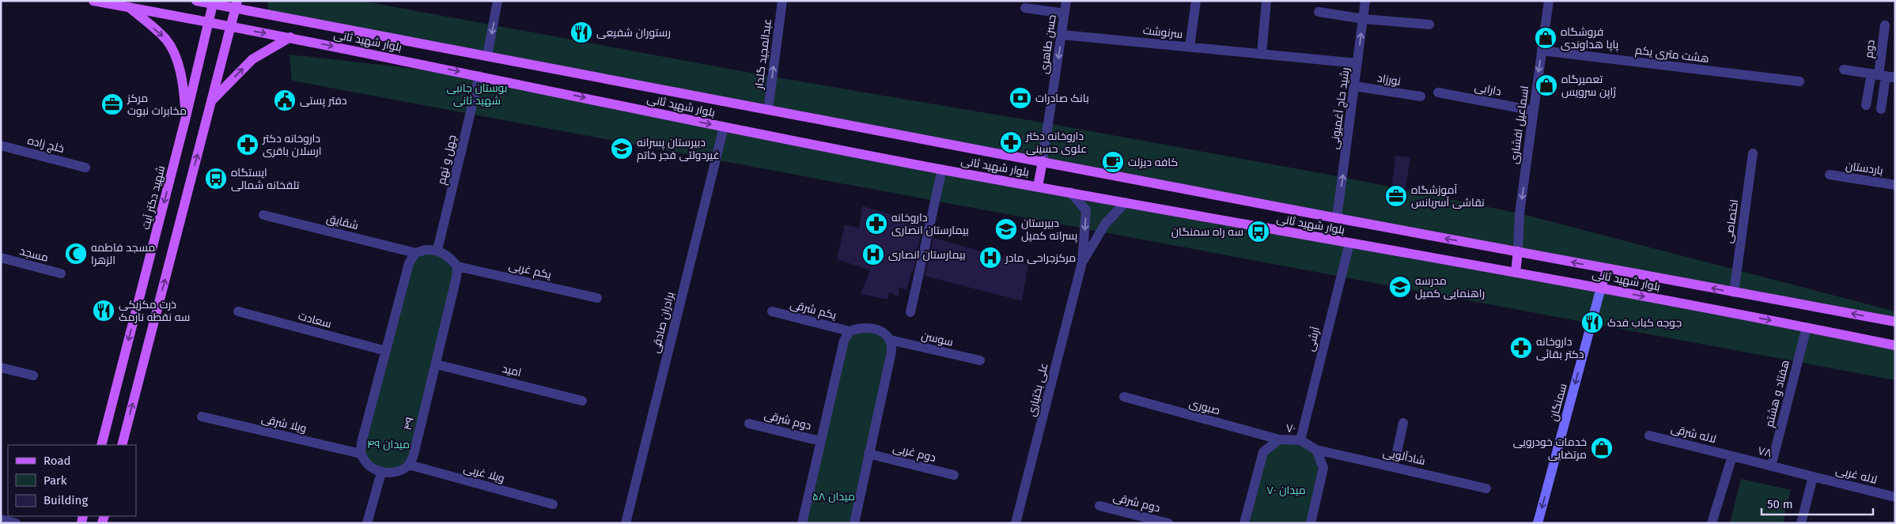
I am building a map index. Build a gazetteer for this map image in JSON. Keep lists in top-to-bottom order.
{
  "streets": {
    "main road": ["بلوار شهید ثانی", "شهید دکتر آیت", "سمنگان"],
    "street": [
      "سرنوشت",
      "حسن طاهری",
      "دوم",
      "عبدالمجید گلدار",
      "هشت متری یکم",
      "نورزاد",
      "دارابی",
      "رشید حاج آغمیونی",
      "اسماعیل افشاری",
      "خلج زاده",
      "چهل و نهم",
      "باردستان",
      "اختصاصی",
      "شقایق",
      "مسجد",
      "یکم غربی",
      "یکم شرقی",
      "سعادت",
      "برادران صادقی",
      "سوسن",
      "آرشی",
      "امید",
      "علی بختیاری",
      "هفتاد و هشتم",
      "صبوری",
      "دوم شرقی",
      "ویلا شرقی",
      "۴۹",
      "۷۰",
      "لاله شرقی",
      "۷۸",
      "دوم غربی",
      "شادآلویی",
      "ویلا غربی",
      "لاله غربی"
    ]
  },
  "crossings": [
    ["سرنوشت", "حسن طاهری"],
    ["سرنوشت", "رشید حاج آغمیونی"],
    ["بلوار شهید ثانی", "حسن طاهری"],
    ["بلوار شهید ثانی", "عبدالمجید گلدار"],
    ["بلوار شهید ثانی", "رشید حاج آغمیونی"],
    ["بلوار شهید ثانی", "اسماعیل افشاری"],
    ["بلوار شهید ثانی", "چهل و نهم"],
    ["بلوار شهید ثانی", "شهید دکتر آیت"],
    ["بلوار شهید ثانی", "اختصاصی"],
    ["بلوار شهید ثانی", "برادران صادقی"],
    ["بلوار شهید ثانی", "آرشی"],
    ["بلوار شهید ثانی", "هفتاد و هشتم"],
    ["بلوار شهید ثانی", "سمنگان"],
    ["هشت متری یکم", "اسماعیل افشاری"],
    ["نورزاد", "رشید حاج آغمیونی"],
    ["دارابی", "اسماعیل افشاری"],
    ["یکم غربی", "۴۹"],
    ["آرشی", "۷۰"],
    ["امید", "۴۹"],
    ["هفتاد و هشتم", "۷۸"],
    ["صبوری", "۷۰"],
    ["۴۹", "ویلا غربی"],
    ["۷۰", "شادآلویی"],
    ["لاله شرقی", "۷۸"],
    ["۷۸", "لاله غربی"]
  ],
  "one_way": [
    "حسن طاهری",
    "عبدالمجید گلدار",
    "رشید حاج آغمیونی",
    "اسماعیل افشاری",
    "سمنگان"
  ],
  "parks": [
    "بوستان جانبی شهید ثانی",
    "میدان ۴۹",
    "میدان ۷۰",
    "میدان ۵۸"
  ],
  "places": {
    "restaurant": ["رستوران شفیعی", "ذرت مکزیکی سه نقطه نارمک", "جوجه کباب فدک"],
    "shop": ["فروشگاه پاپا هداوندی", "تعمیرگاه ژاپن سرویس", "خدمات خودرویی مرتضایی"],
    "bank": ["بانک صادرات"],
    "public building": ["دفتر پستی"],
    "office": ["مرکز مخابرات نبوت", "آموزشگاه نقاشی آسریانس"],
    "pharmacy": [
      "داروخانه دکتر علوی حسینی",
      "داروخانه دکتر ارسلان باقری",
      "داروخانه بیمارستان انصاری",
      "داروخانه دکتر بقائی"
    ],
    "school or university": ["دبیرستان پسرانه غیردولتی فجر خاتم", "دبیرستان پسرانه کمیل", "مدرسه راهنمایی کمیل"],
    "cafe": ["کافه دیزلت"],
    "bus stop": ["ایستگاه تلفخانه شمالی", "سه راه سمنگان"],
    "mosque": ["مسجد فاطمه الزهرا"],
    "hospital": ["بیمارستان انصاری", "مرکزجراحی مادر"]
  },
  "legend": ["Road", "Park", "Building"],
  "scale_bar": "50 m"
}
